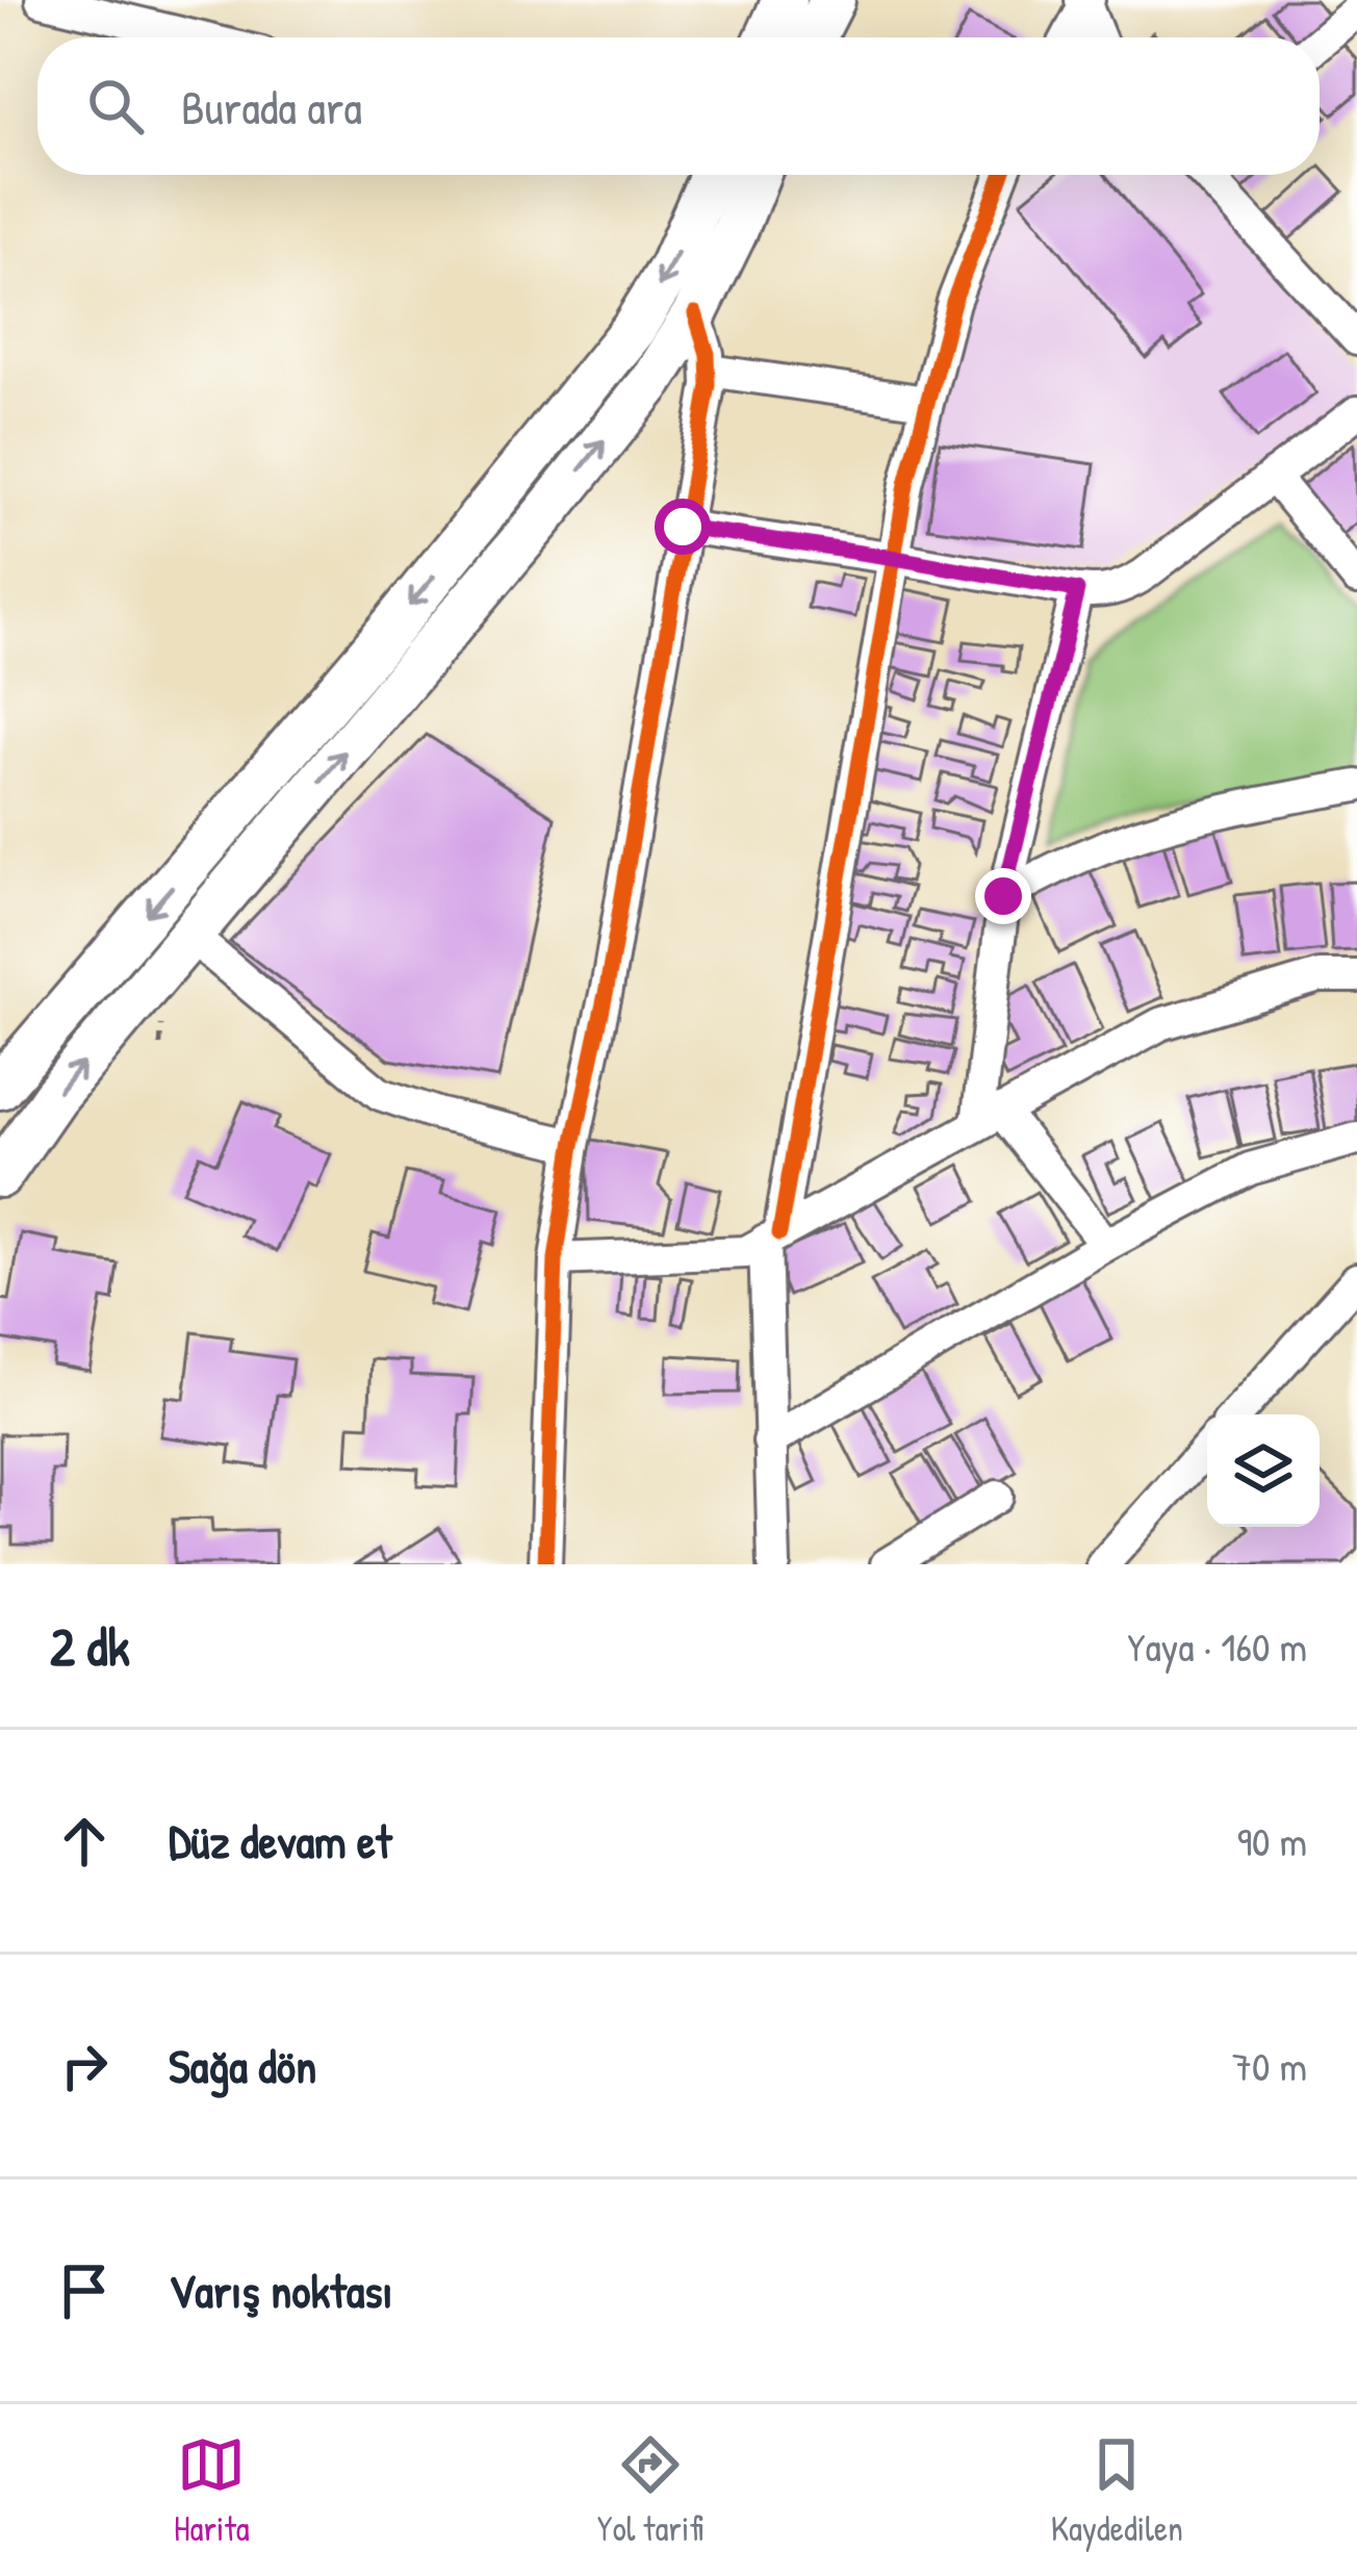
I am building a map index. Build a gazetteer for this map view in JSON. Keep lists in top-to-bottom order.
{
  "page": {
    "search": "Burada ara",
    "heading": ["2 dk", "Yaya · 160 m"],
    "list": [
      ["Düz devam et", "90 m"],
      ["Sağa dön", "70 m"],
      "Varış noktası"
    ],
    "nav": ["Harita", "Yol tarifi", "Kaydedilen"]
  }
}
